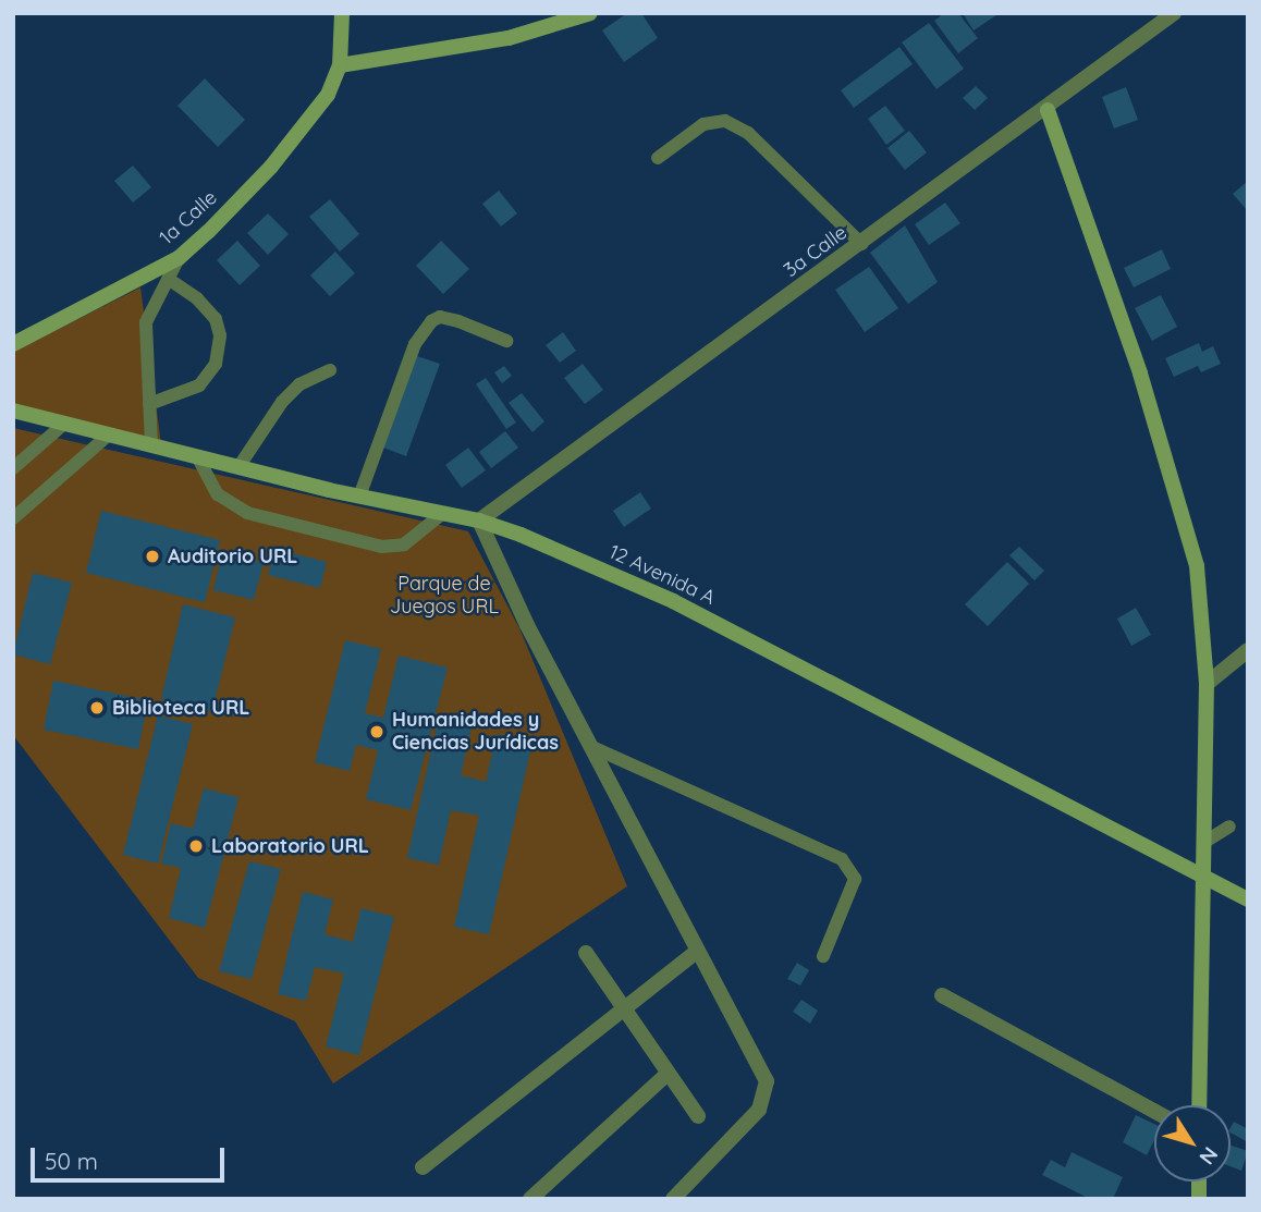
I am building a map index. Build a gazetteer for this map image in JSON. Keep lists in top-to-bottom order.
{
  "streets": {
    "main road": ["1a Calle", "12 Avenida A"],
    "street": ["3a Calle"]
  },
  "crossings": [
    ["3a Calle", "12 Avenida A"]
  ],
  "parks": ["Parque de Juegos URL"],
  "places": [
    "Auditorio URL",
    "Biblioteca URL",
    "Humanidades y Ciencias Jurídicas",
    "Laboratorio URL"
  ],
  "scale_bar": "50 m",
  "north": "bottom right"
}
